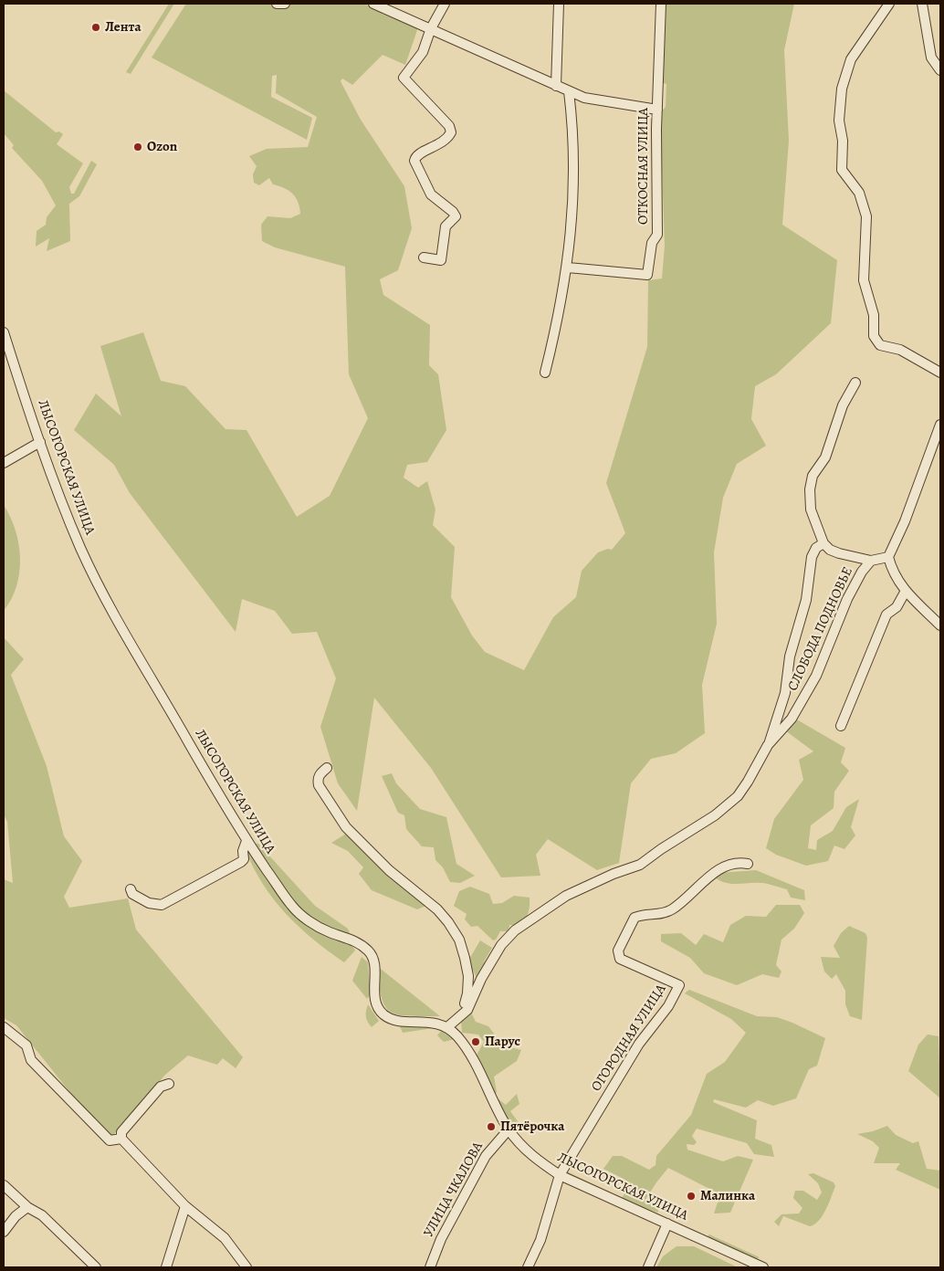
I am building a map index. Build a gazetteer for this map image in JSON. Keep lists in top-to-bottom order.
{
  "streets": {
    "street": [
      "ОТКОСНАЯ УЛИЦА",
      "ЛЫСОГОРСКАЯ УЛИЦА",
      "СЛОБОДА ПОДНОВЬЕ",
      "ОГОРОДНАЯ УЛИЦА",
      "УЛИЦА ЧКАЛОВА"
    ]
  },
  "crossings": [
    ["ЛЫСОГОРСКАЯ УЛИЦА", "ОГОРОДНАЯ УЛИЦА"],
    ["ЛЫСОГОРСКАЯ УЛИЦА", "УЛИЦА ЧКАЛОВА"]
  ],
  "places": [
    "Лента",
    "Ozon",
    "Парус",
    "Пятёрочка",
    "Малинка"
  ]
}
